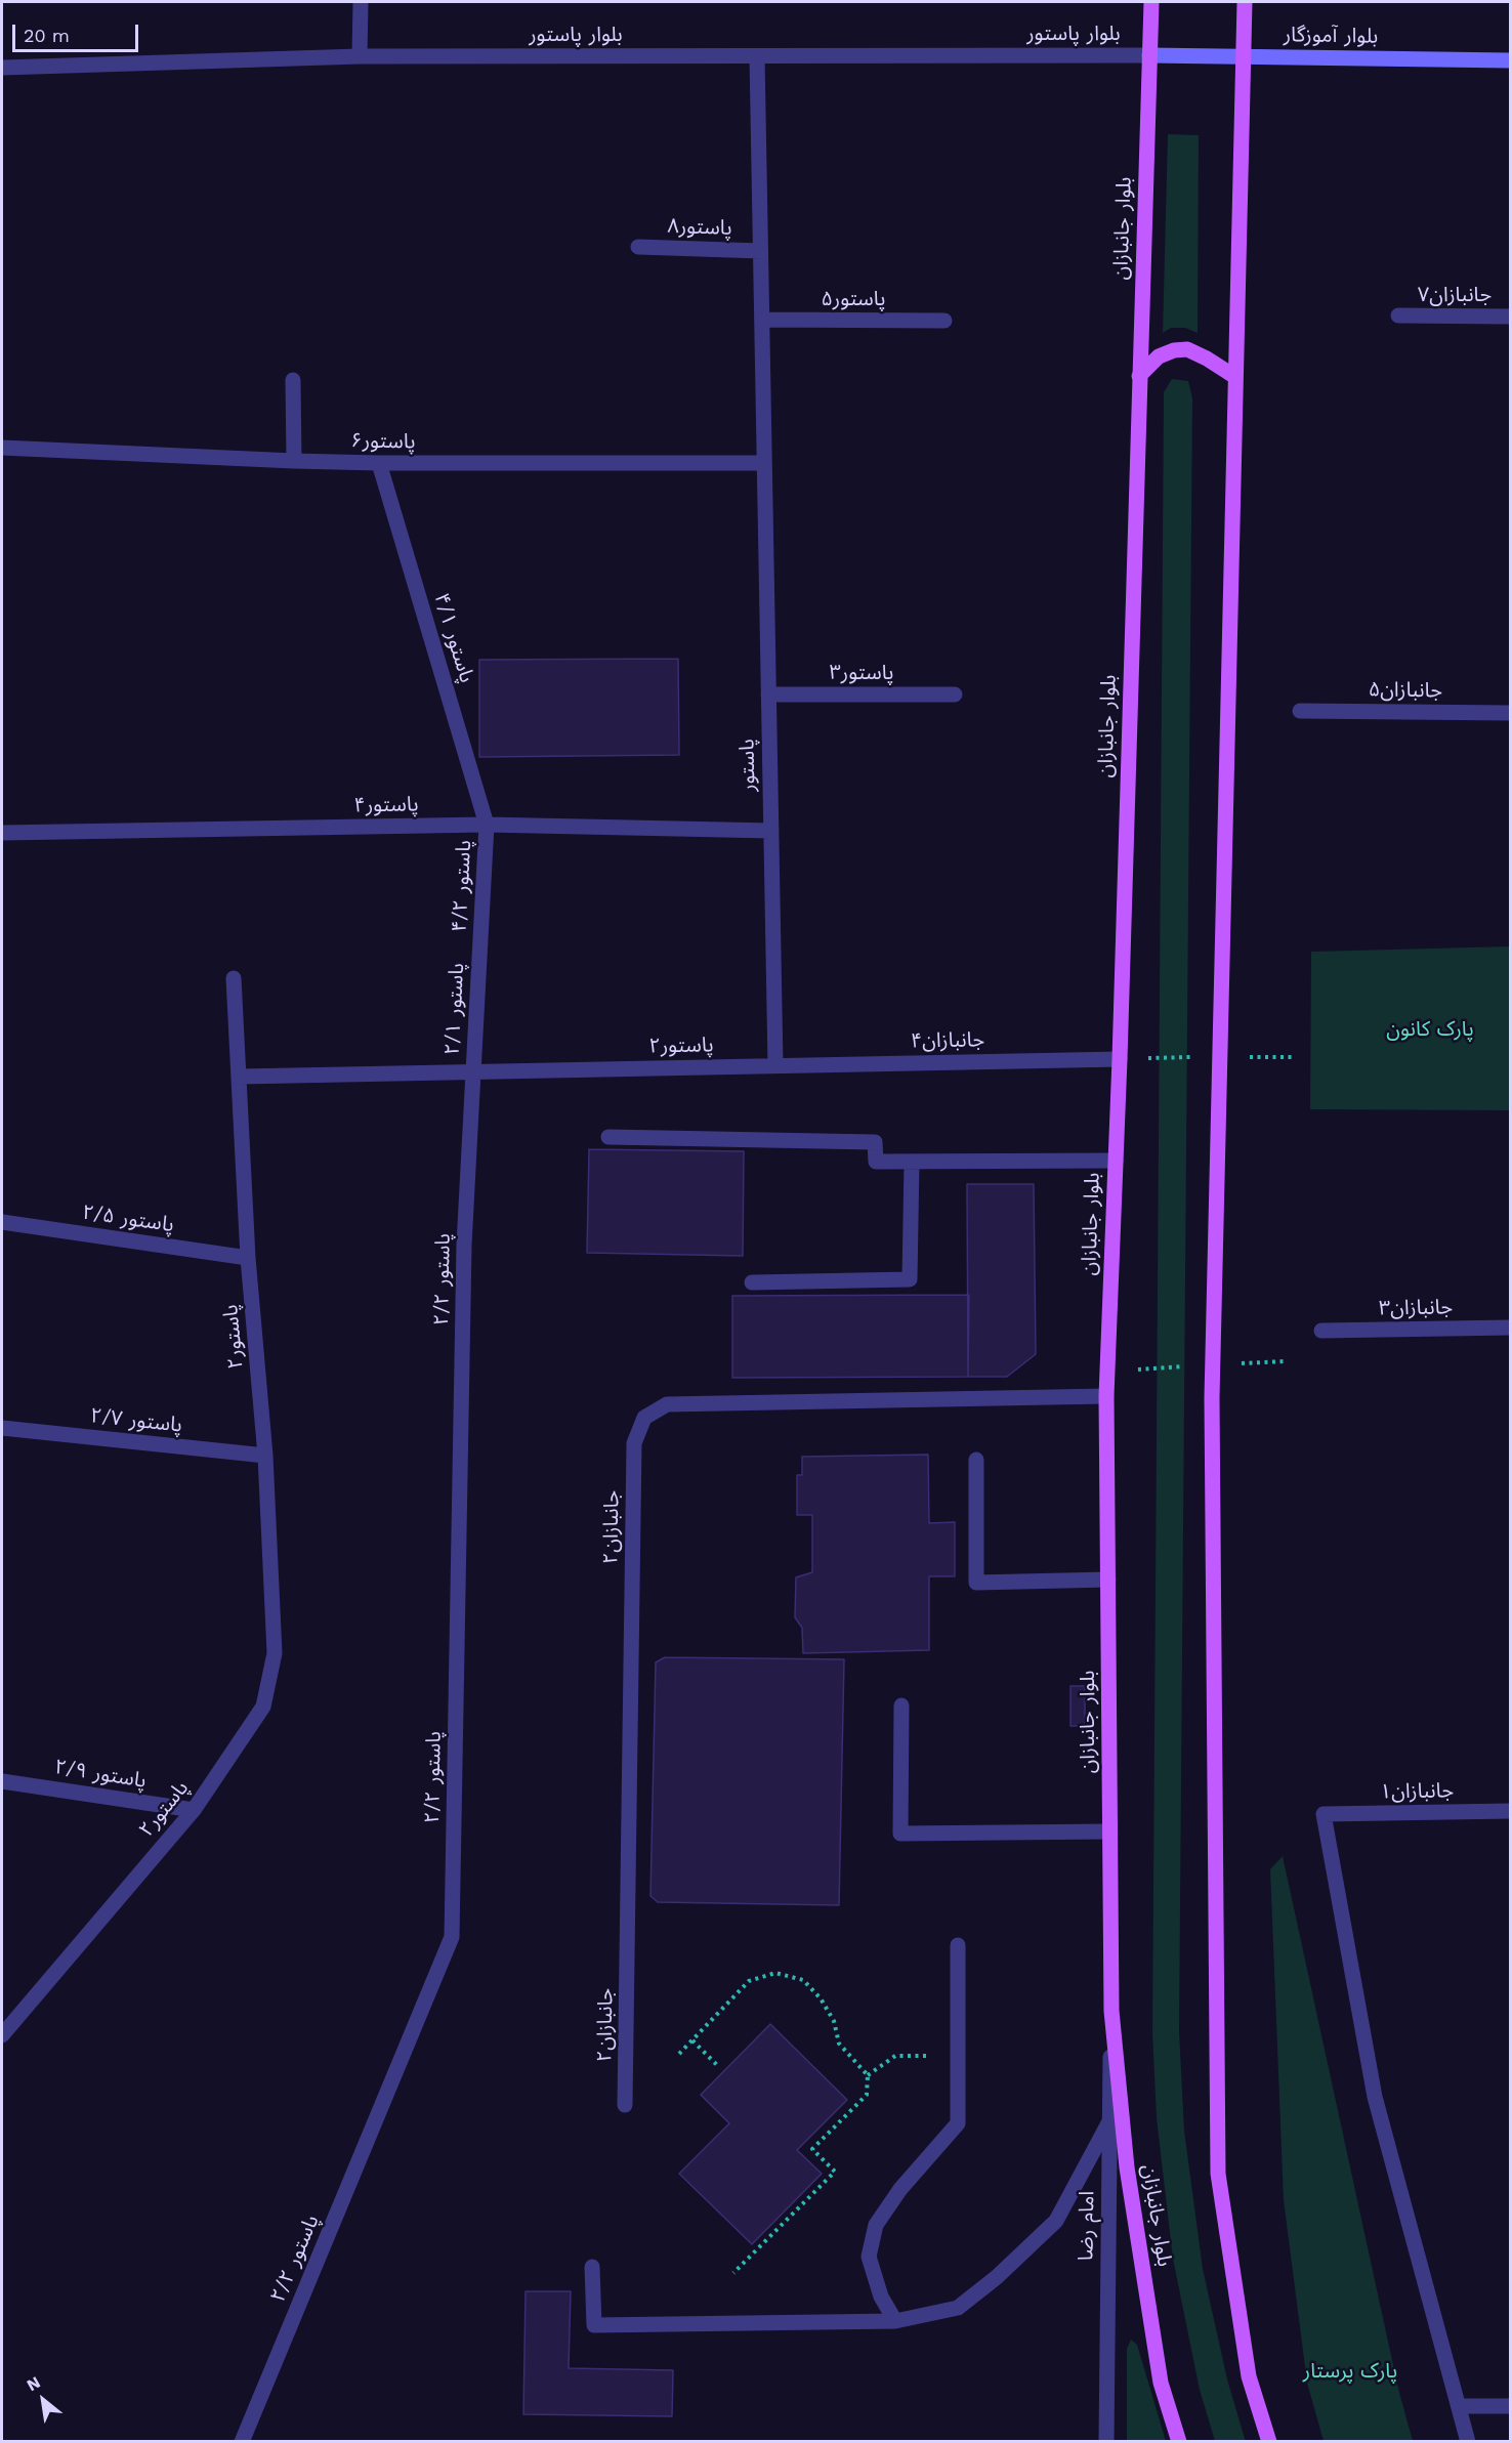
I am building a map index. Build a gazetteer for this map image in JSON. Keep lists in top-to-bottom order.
{
  "streets": {
    "main road": ["بلوار آموزگار", "بلوار جانبازان"],
    "street": [
      "بلوار پاستور",
      "پاستور۸",
      "جانبازان۷",
      "پاستور۵",
      "پاستور۶",
      "پاستور ۴/۱",
      "پاستور۳",
      "جانبازان۵",
      "پاستور",
      "پاستور۴",
      "پاستور ۴/۲",
      "پاستور ۲/۱",
      "جانبازان۴",
      "پاستور۲",
      "پاستور ۲/۵",
      "پاستور ۲/۲",
      "جانبازان۳",
      "پاستور ۲/۷",
      "جانبازان۲",
      "پاستور ۲/۹",
      "جانبازان۱",
      "امام رضا"
    ]
  },
  "crossings": [
    ["بلوار پاستور", "بلوار آموزگار"],
    ["بلوار پاستور", "بلوار جانبازان"],
    ["بلوار پاستور", "پاستور"],
    ["بلوار آموزگار", "بلوار جانبازان"],
    ["پاستور۸", "پاستور"],
    ["بلوار جانبازان", "جانبازان۴"],
    ["بلوار جانبازان", "جانبازان۲"],
    ["بلوار جانبازان", "امام رضا"],
    ["پاستور۵", "پاستور"],
    ["پاستور۶", "پاستور ۴/۱"],
    ["پاستور۶", "پاستور"],
    ["پاستور ۴/۱", "پاستور۴"],
    ["پاستور ۴/۱", "پاستور ۴/۲"],
    ["پاستور۳", "پاستور"],
    ["پاستور", "پاستور۴"],
    ["پاستور", "جانبازان۴"],
    ["پاستور", "پاستور۲"],
    ["پاستور۴", "پاستور ۴/۲"],
    ["پاستور ۴/۲", "پاستور ۲/۱"],
    ["پاستور ۲/۱", "پاستور۲"],
    ["پاستور ۲/۱", "پاستور ۲/۲"],
    ["جانبازان۴", "پاستور۲"],
    ["پاستور۲", "پاستور ۲/۵"],
    ["پاستور۲", "پاستور ۲/۲"],
    ["پاستور۲", "پاستور ۲/۷"],
    ["پاستور۲", "پاستور ۲/۹"]
  ],
  "parks": ["پارک کانون", "پارک پرستار"],
  "scale_bar": "20 m",
  "north": "top left"
}
